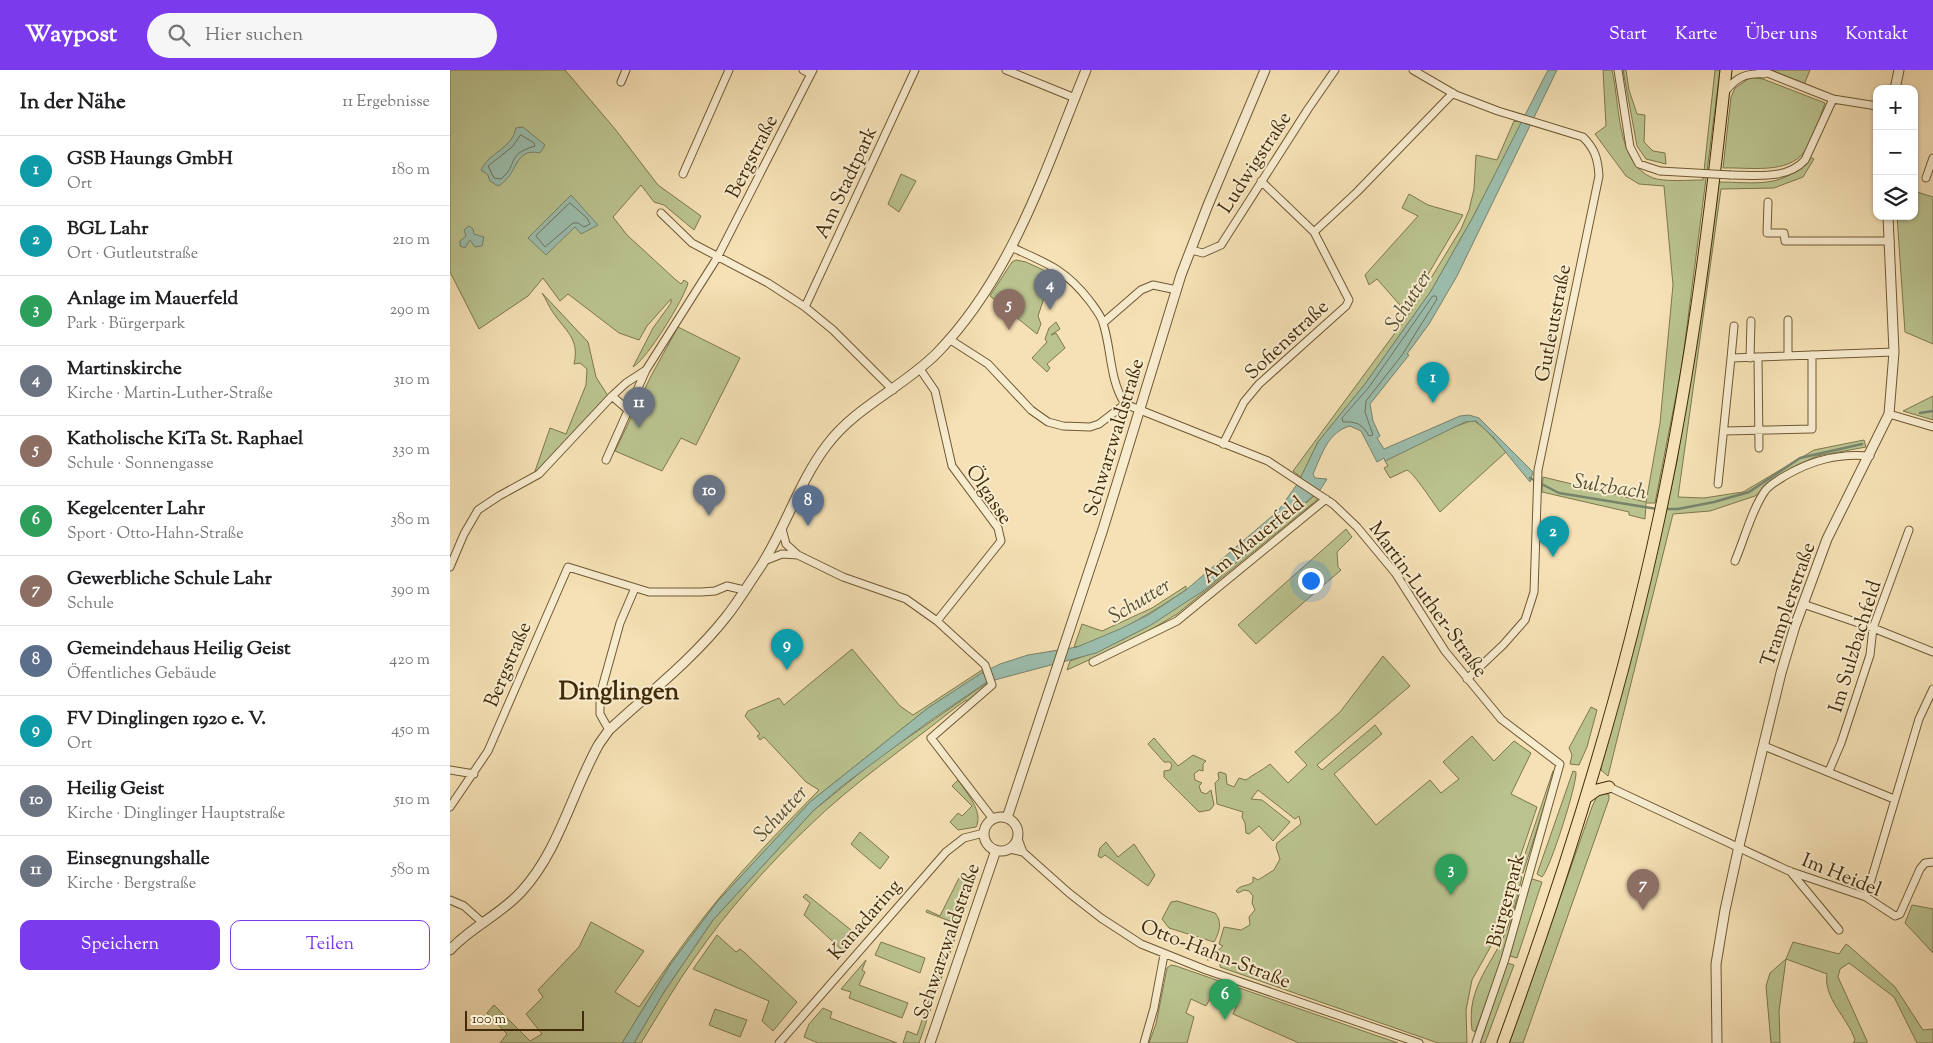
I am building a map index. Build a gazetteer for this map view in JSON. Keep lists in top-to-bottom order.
{
  "streets": {
    "street": [
      "Bergstraße",
      "Ludwigstraße",
      "Am Stadtpark",
      "Gutleutstraße",
      "Sofienstraße",
      "Schwarzwaldstraße",
      "Ölgasse",
      "Am Mauerfeld",
      "Martin-Luther-Straße",
      "Tramplerstraße",
      "Im Sulzbachfeld",
      "Im Heidel",
      "Bürgerpark",
      "Kanadaring",
      "Otto-Hahn-Straße"
    ]
  },
  "crossings": [
    ["Ludwigstraße", "Sofienstraße"],
    ["Ludwigstraße", "Schwarzwaldstraße"],
    ["Gutleutstraße", "Martin-Luther-Straße"],
    ["Sofienstraße", "Martin-Luther-Straße"],
    ["Schwarzwaldstraße", "Martin-Luther-Straße"],
    ["Schwarzwaldstraße", "Kanadaring"],
    ["Schwarzwaldstraße", "Otto-Hahn-Straße"],
    ["Am Mauerfeld", "Martin-Luther-Straße"],
    ["Martin-Luther-Straße", "Bürgerpark"],
    ["Tramplerstraße", "Im Heidel"],
    ["Kanadaring", "Otto-Hahn-Straße"]
  ],
  "districts": ["Dinglingen"],
  "water": ["Schutter", "Sulzbach"],
  "scale_bar": "100 m",
  "page": {
    "header": "Waypost",
    "search": "Hier suchen",
    "nav": [
      "Start",
      "Karte",
      "Über uns",
      "Kontakt"
    ],
    "heading": ["In der Nähe", "11 Ergebnisse"],
    "map_buttons": ["+", "−"],
    "list": [
      {
        "mark": "1",
        "name": "GSB Haungs GmbH",
        "note": "Ort",
        "value": "180 m"
      },
      {
        "mark": "2",
        "name": "BGL Lahr",
        "note": "Ort · Gutleutstraße",
        "value": "210 m"
      },
      {
        "mark": "3",
        "name": "Anlage im Mauerfeld",
        "note": "Park · Bürgerpark",
        "value": "290 m"
      },
      {
        "mark": "4",
        "name": "Martinskirche",
        "note": "Kirche · Martin-Luther-Straße",
        "value": "310 m"
      },
      {
        "mark": "5",
        "name": "Katholische KiTa St. Raphael",
        "note": "Schule · Sonnengasse",
        "value": "330 m"
      },
      {
        "mark": "6",
        "name": "Kegelcenter Lahr",
        "note": "Sport · Otto-Hahn-Straße",
        "value": "380 m"
      },
      {
        "mark": "7",
        "name": "Gewerbliche Schule Lahr",
        "note": "Schule",
        "value": "390 m"
      },
      {
        "mark": "8",
        "name": "Gemeindehaus Heilig Geist",
        "note": "Öffentliches Gebäude",
        "value": "420 m"
      },
      {
        "mark": "9",
        "name": "FV Dinglingen 1920 e. V.",
        "note": "Ort",
        "value": "450 m"
      },
      {
        "mark": "10",
        "name": "Heilig Geist",
        "note": "Kirche · Dinglinger Hauptstraße",
        "value": "510 m"
      },
      {
        "mark": "11",
        "name": "Einsegnungshalle",
        "note": "Kirche · Bergstraße",
        "value": "580 m"
      }
    ],
    "pins": [
      "4",
      "5",
      "1",
      "11",
      "10",
      "8",
      "2",
      "9",
      "3",
      "7",
      "6"
    ],
    "buttons": ["Speichern", "Teilen"],
    "scale": "100 m"
  }
}
